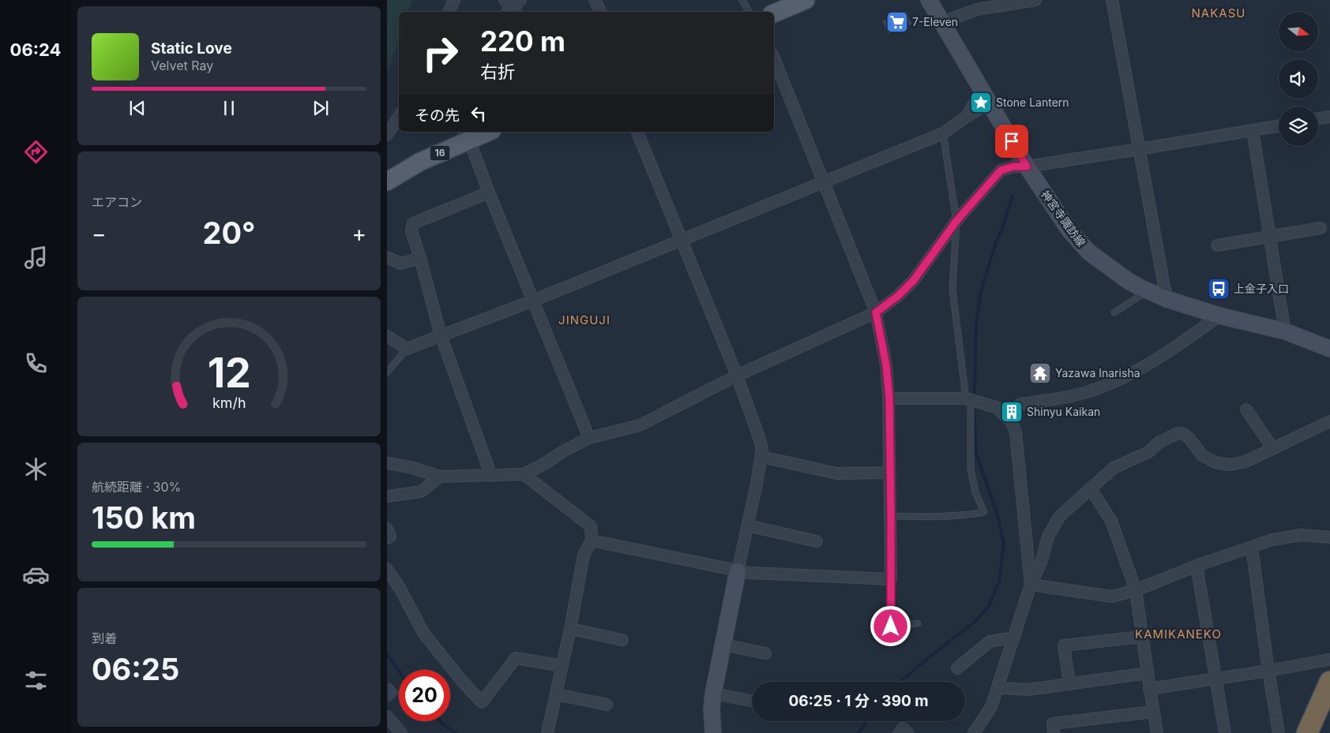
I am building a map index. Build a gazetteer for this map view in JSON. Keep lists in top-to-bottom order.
{
  "streets": {
    "main road": ["16", "神宮寺諏訪線"]
  },
  "districts": ["NAKASU", "JINGUJI", "KAMIKANEKO"],
  "places": {
    "supermarket": ["7-Eleven"],
    "place": ["Stone Lantern"],
    "bus stop": ["上金子入口"],
    "temple": ["Yazawa Inarisha"],
    "building": ["Shinyu Kaikan"]
  },
  "north": "right",
  "page": {
    "tabs": "06:24",
    "turn": ["220 m", "右折"],
    "song": ["Static Love", "Velvet Ray"],
    "then": "その先",
    "tile": [
      "エアコン",
      ["航続距離 · 30%", "150 km"],
      ["到着", "06:25"]
    ],
    "heat": ["−", "20°", "+"],
    "limit": "20",
    "trip": "06:25 · 1 分 · 390 m",
    "gauge": ["12", "km/h"]
  }
}
